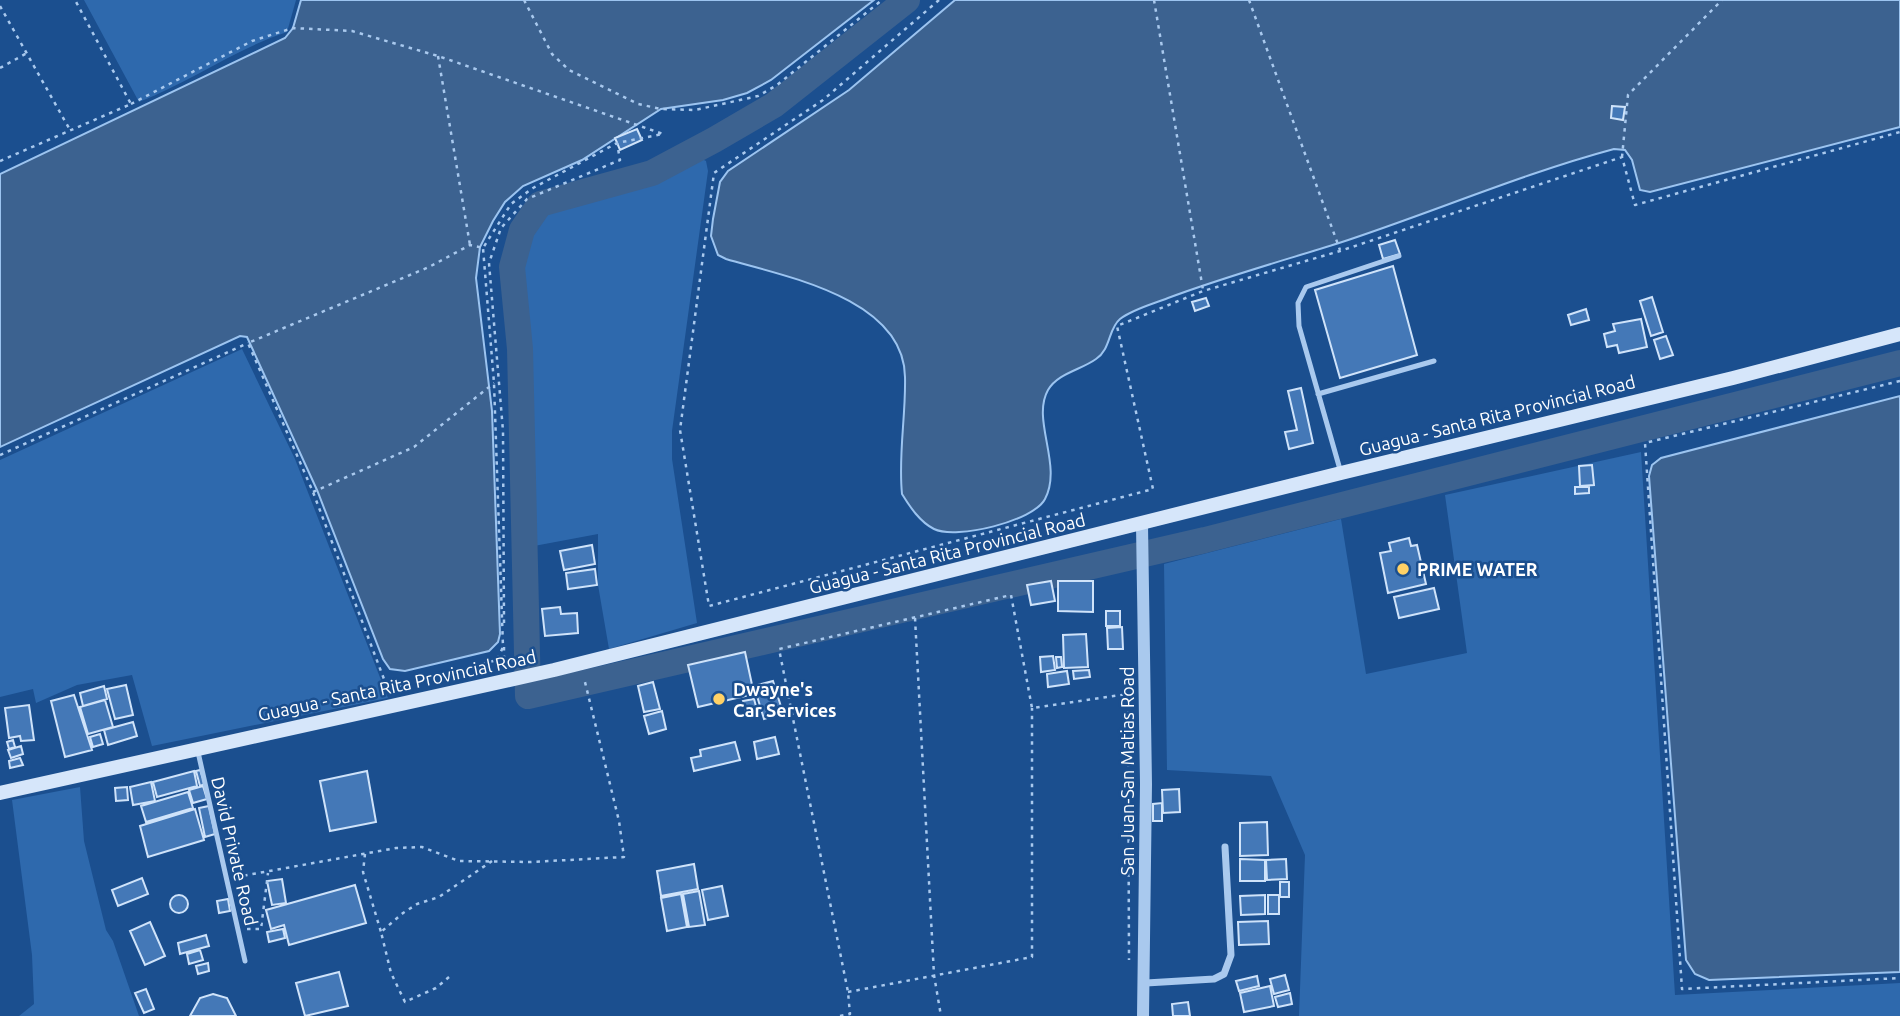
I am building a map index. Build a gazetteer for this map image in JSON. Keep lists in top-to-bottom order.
{
  "streets": {
    "main road": ["Guagua - Santa Rita Provincial Road"],
    "street": ["San Juan-San Matias Road"],
    "lane": ["David Private Road"]
  },
  "crossings": [
    ["Guagua - Santa Rita Provincial Road", "San Juan-San Matias Road"],
    ["Guagua - Santa Rita Provincial Road", "David Private Road"]
  ],
  "places": ["PRIME WATER", "Dwayne's Car Services"]
}
